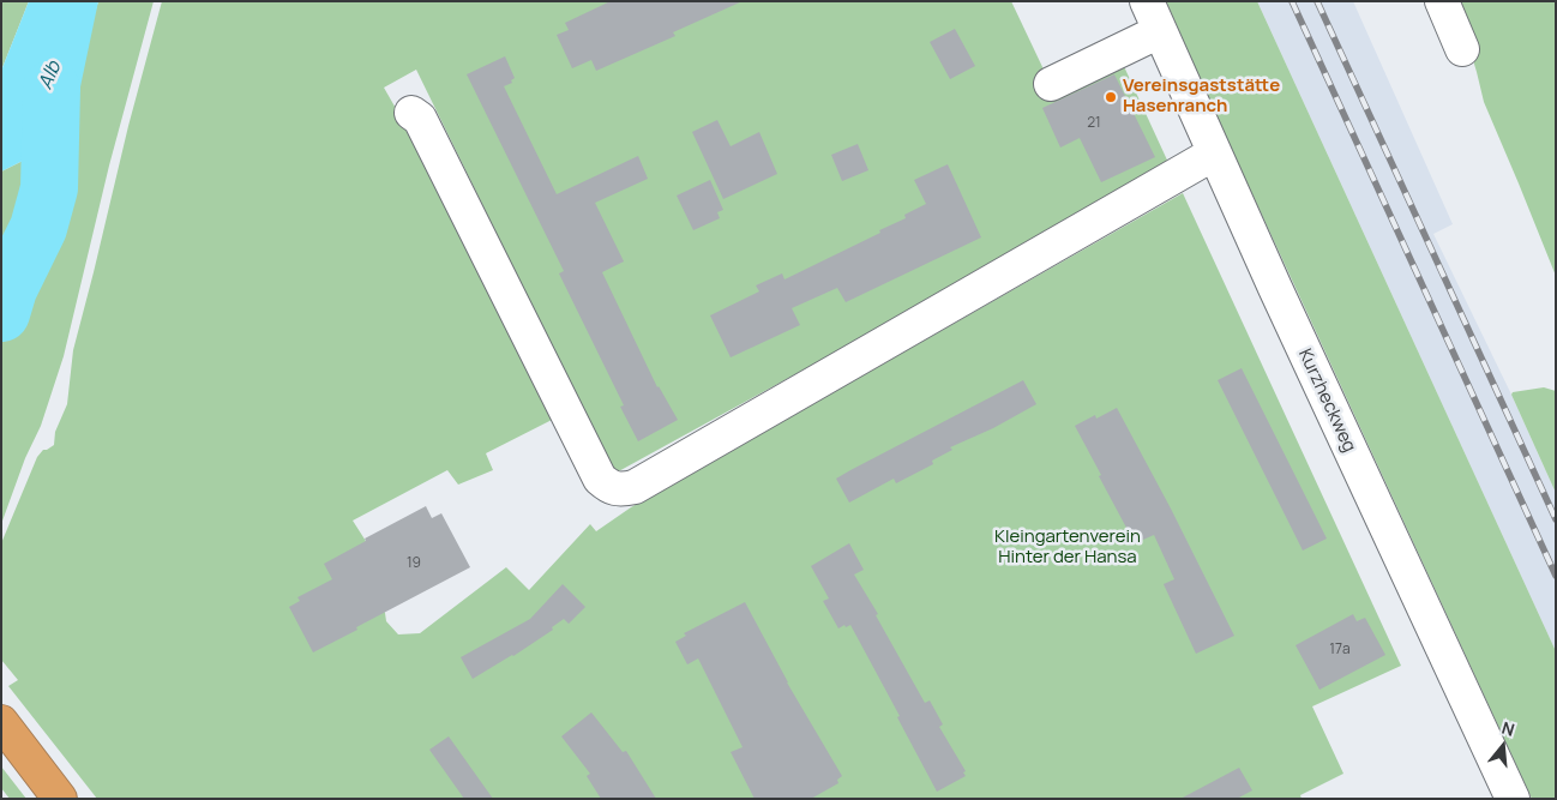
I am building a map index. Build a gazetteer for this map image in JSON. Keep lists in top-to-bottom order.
{
  "streets": {
    "street": ["Kurzheckweg"]
  },
  "water": ["Alb"],
  "parks": ["Kleingartenverein Hinter der Hansa"],
  "places": ["Vereinsgaststätte Hasenranch"],
  "house_numbers": ["21", "19", "17a"],
  "north": "top"
}
